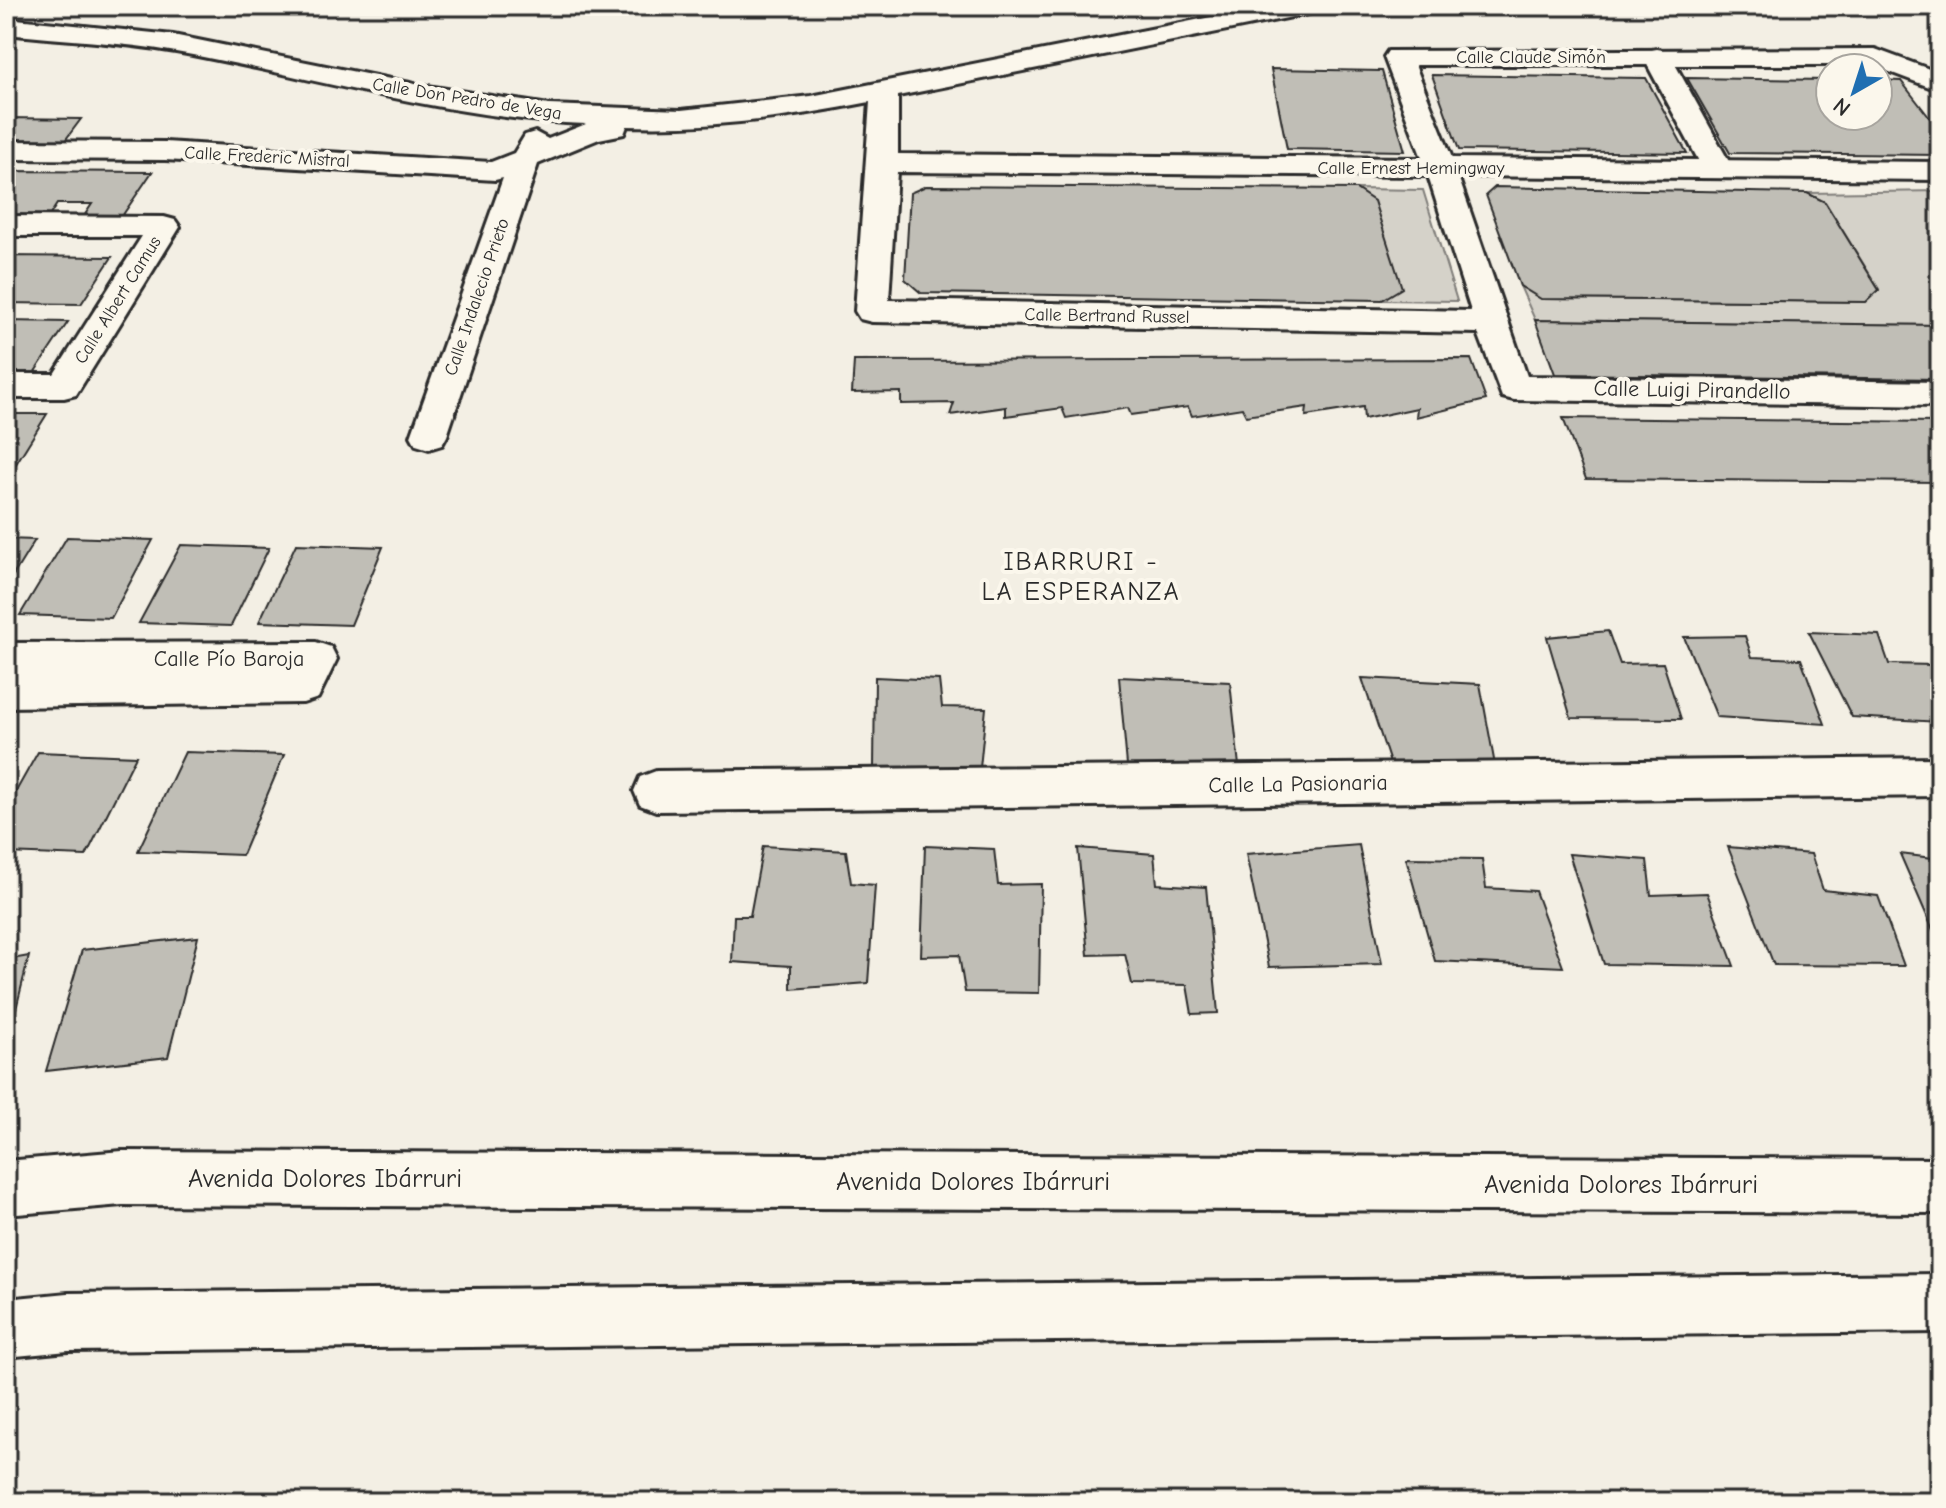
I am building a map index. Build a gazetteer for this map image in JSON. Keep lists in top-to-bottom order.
{
  "streets": {
    "street": [
      "Calle Claude Simón",
      "Calle Don Pedro de Vega",
      "Calle Frederic Mistral",
      "Calle Ernest Hemingway",
      "Calle Indalecio Prieto",
      "Calle Albert Camus",
      "Calle Bertrand Russel",
      "Calle Luigi Pirandello",
      "Calle Pío Baroja",
      "Calle La Pasionaria",
      "Avenida Dolores Ibárruri"
    ]
  },
  "crossings": [
    ["Calle Claude Simón", "Calle Ernest Hemingway"],
    ["Calle Claude Simón", "Calle Bertrand Russel"],
    ["Calle Claude Simón", "Calle Luigi Pirandello"],
    ["Calle Don Pedro de Vega", "Calle Frederic Mistral"],
    ["Calle Don Pedro de Vega", "Calle Indalecio Prieto"],
    ["Calle Frederic Mistral", "Calle Indalecio Prieto"],
    ["Calle Ernest Hemingway", "Calle Bertrand Russel"],
    ["Calle Bertrand Russel", "Calle Luigi Pirandello"]
  ],
  "districts": ["IBARRURI - LA ESPERANZA"],
  "north": "bottom left"
}
